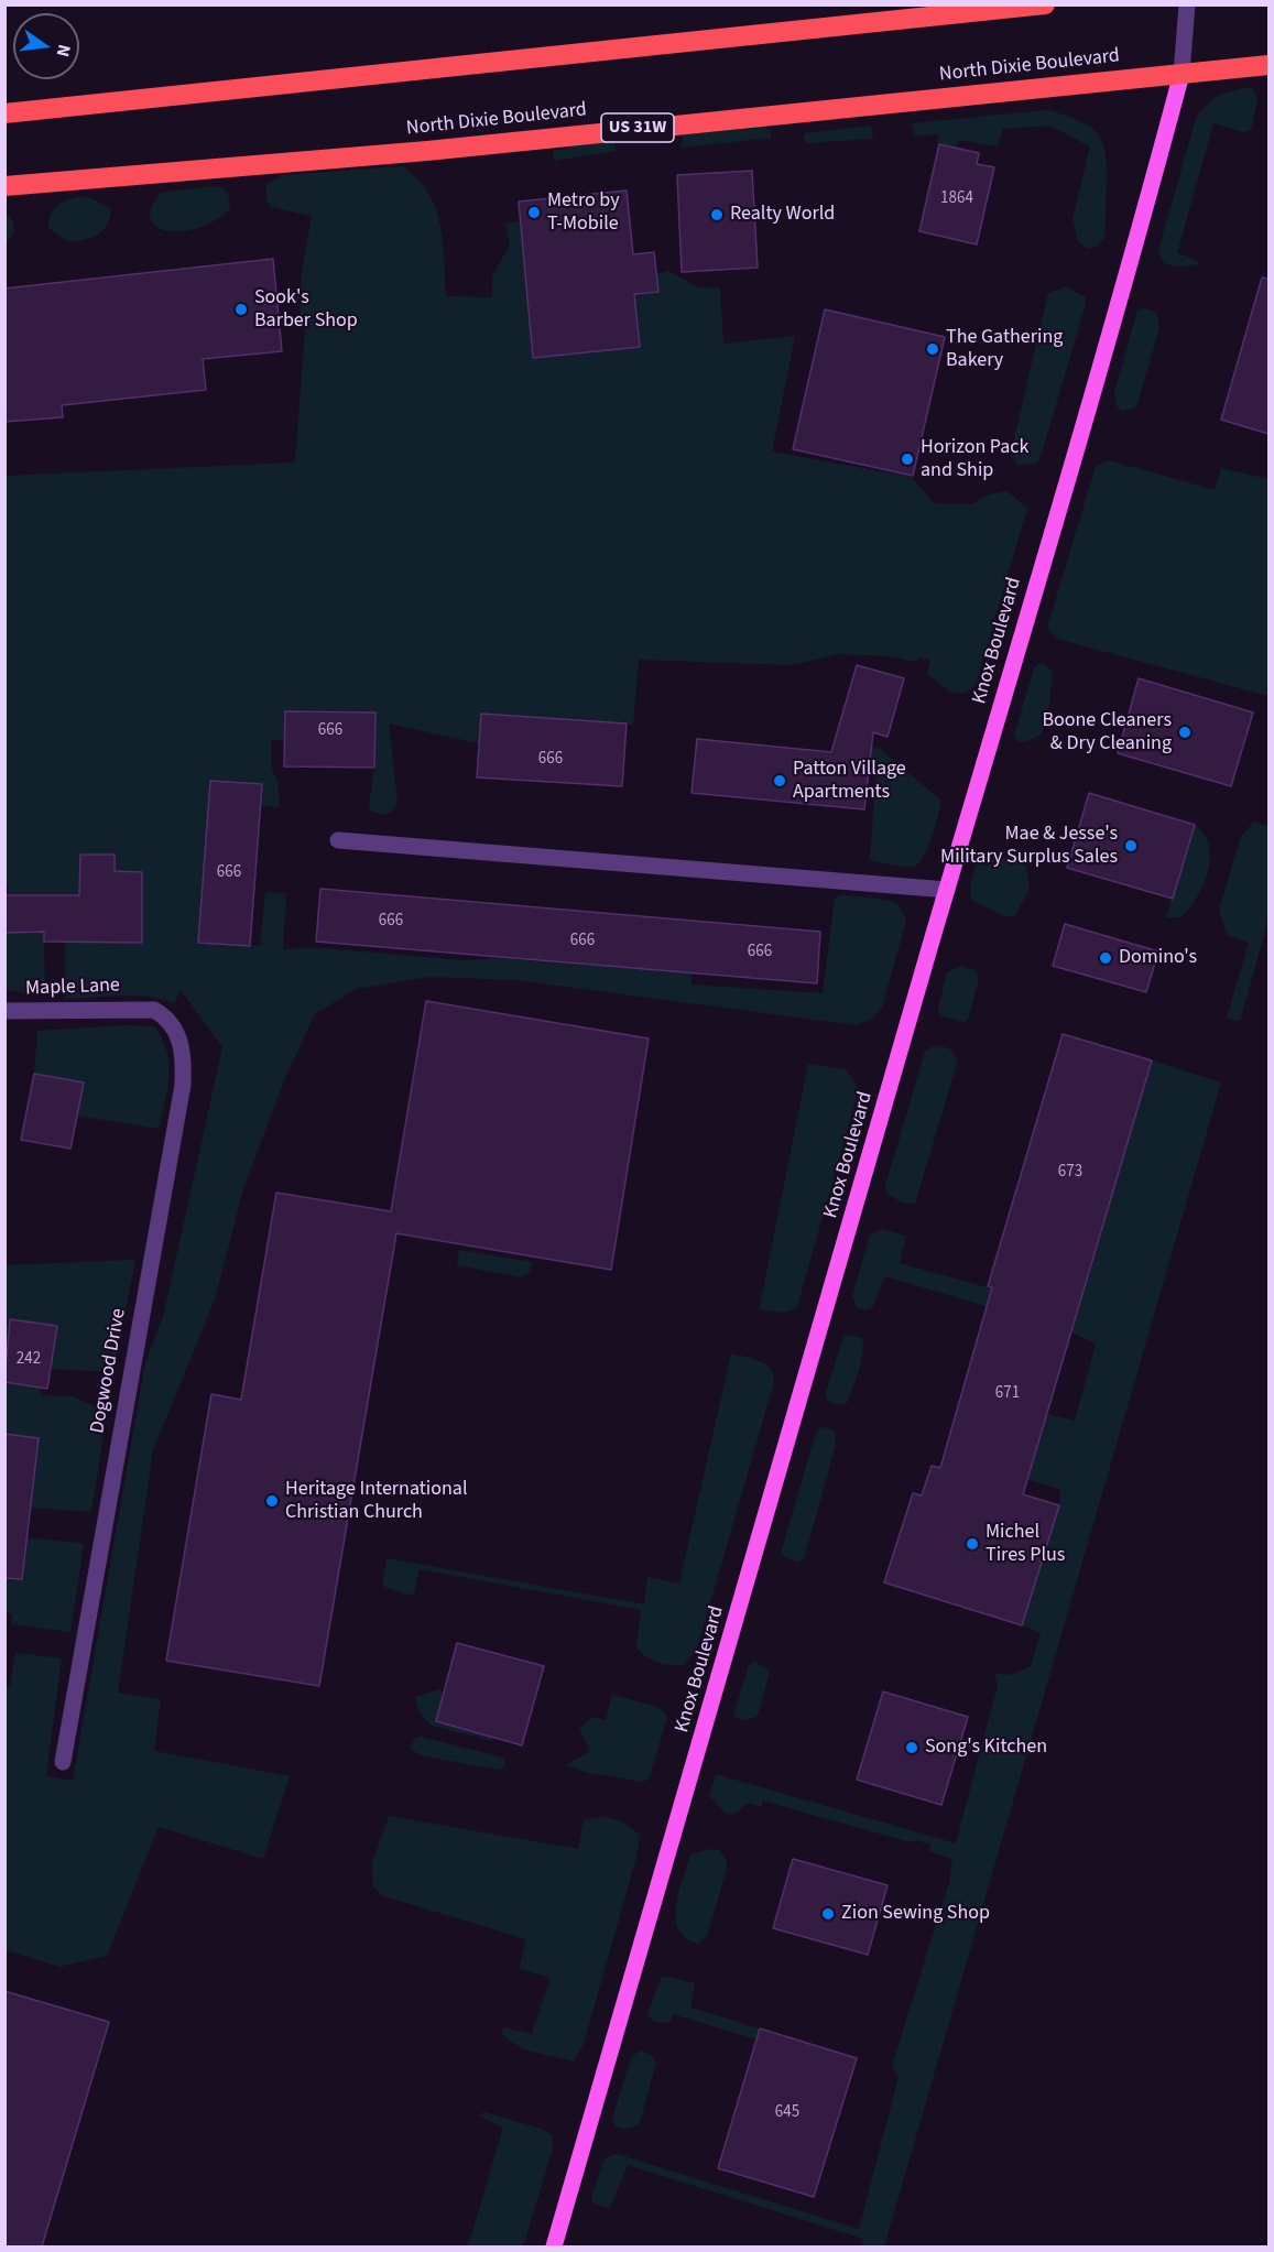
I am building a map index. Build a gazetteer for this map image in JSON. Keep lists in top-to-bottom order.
{
  "streets": {
    "highway": ["North Dixie Boulevard", "US 31W"],
    "main road": ["Knox Boulevard"],
    "street": ["Maple Lane", "Dogwood Drive"]
  },
  "crossings": [
    ["North Dixie Boulevard", "Knox Boulevard"],
    ["Maple Lane", "Dogwood Drive"]
  ],
  "places": [
    "Metro by T-Mobile",
    "Realty World",
    "Sook's Barber Shop",
    "The Gathering Bakery",
    "Horizon Pack and Ship",
    "Boone Cleaners & Dry Cleaning",
    "Patton Village Apartments",
    "Mae & Jesse's Military Surplus Sales",
    "Domino's",
    "Heritage International Christian Church",
    "Michel Tires Plus",
    "Song's Kitchen",
    "Zion Sewing Shop"
  ],
  "house_numbers": [
    "1864",
    "666",
    "666",
    "666",
    "666",
    "666",
    "666",
    "673",
    "242",
    "671",
    "645"
  ],
  "north": "right"
}
